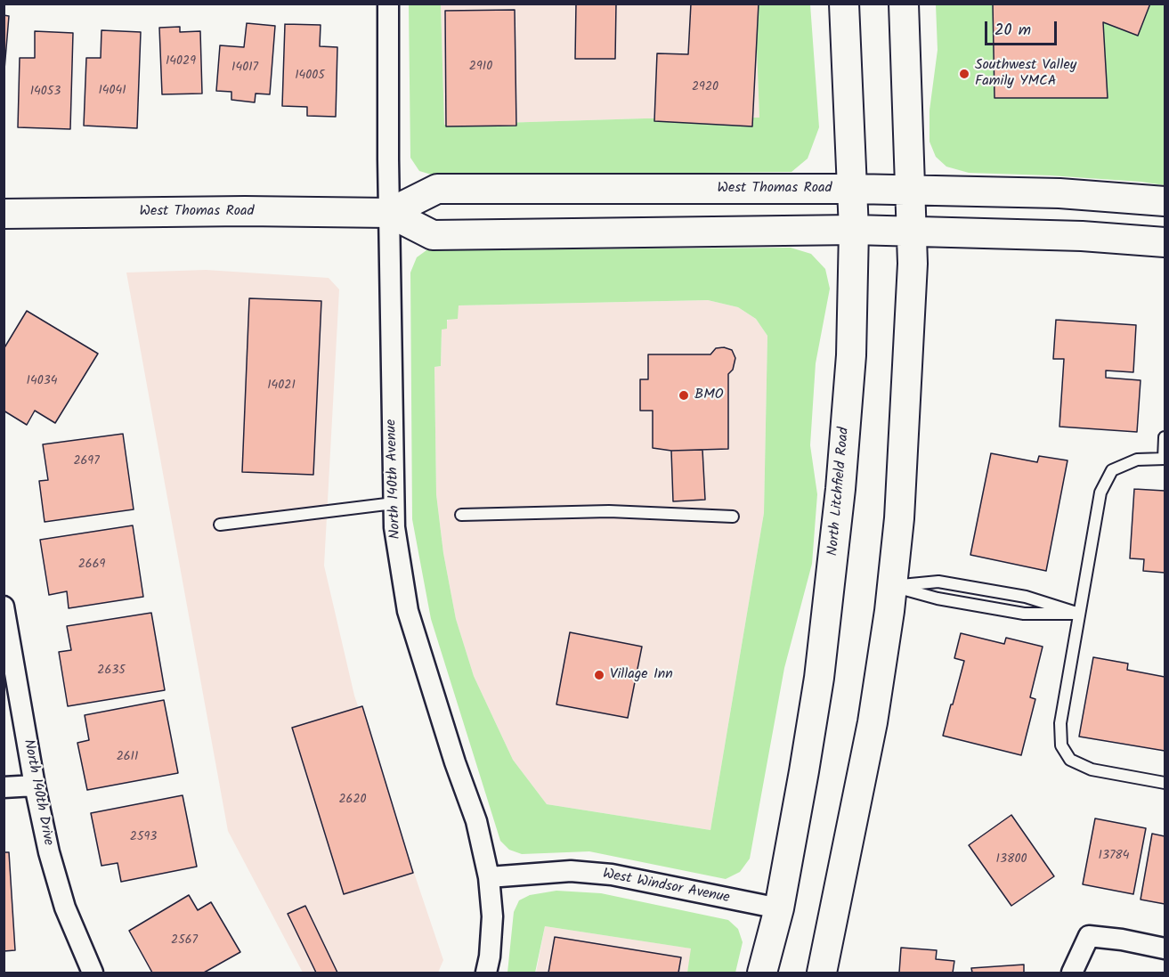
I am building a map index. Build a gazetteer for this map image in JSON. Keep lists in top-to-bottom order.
{
  "streets": {
    "main road": ["West Thomas Road", "North Litchfield Road"],
    "street": ["North 140th Avenue", "North 140th Drive", "West Windsor Avenue"]
  },
  "crossings": [
    ["West Thomas Road", "North 140th Avenue"],
    ["West Thomas Road", "North Litchfield Road"],
    ["North 140th Avenue", "West Windsor Avenue"],
    ["North Litchfield Road", "West Windsor Avenue"]
  ],
  "places": ["Southwest Valley Family YMCA", "BMO", "Village Inn"],
  "house_numbers": [
    "14029",
    "2910",
    "14017",
    "14005",
    "2920",
    "14041",
    "14053",
    "14034",
    "14021",
    "2697",
    "2669",
    "2635",
    "2611",
    "2620",
    "2593",
    "13784",
    "13800",
    "2567"
  ],
  "scale_bar": "20 m"
}
